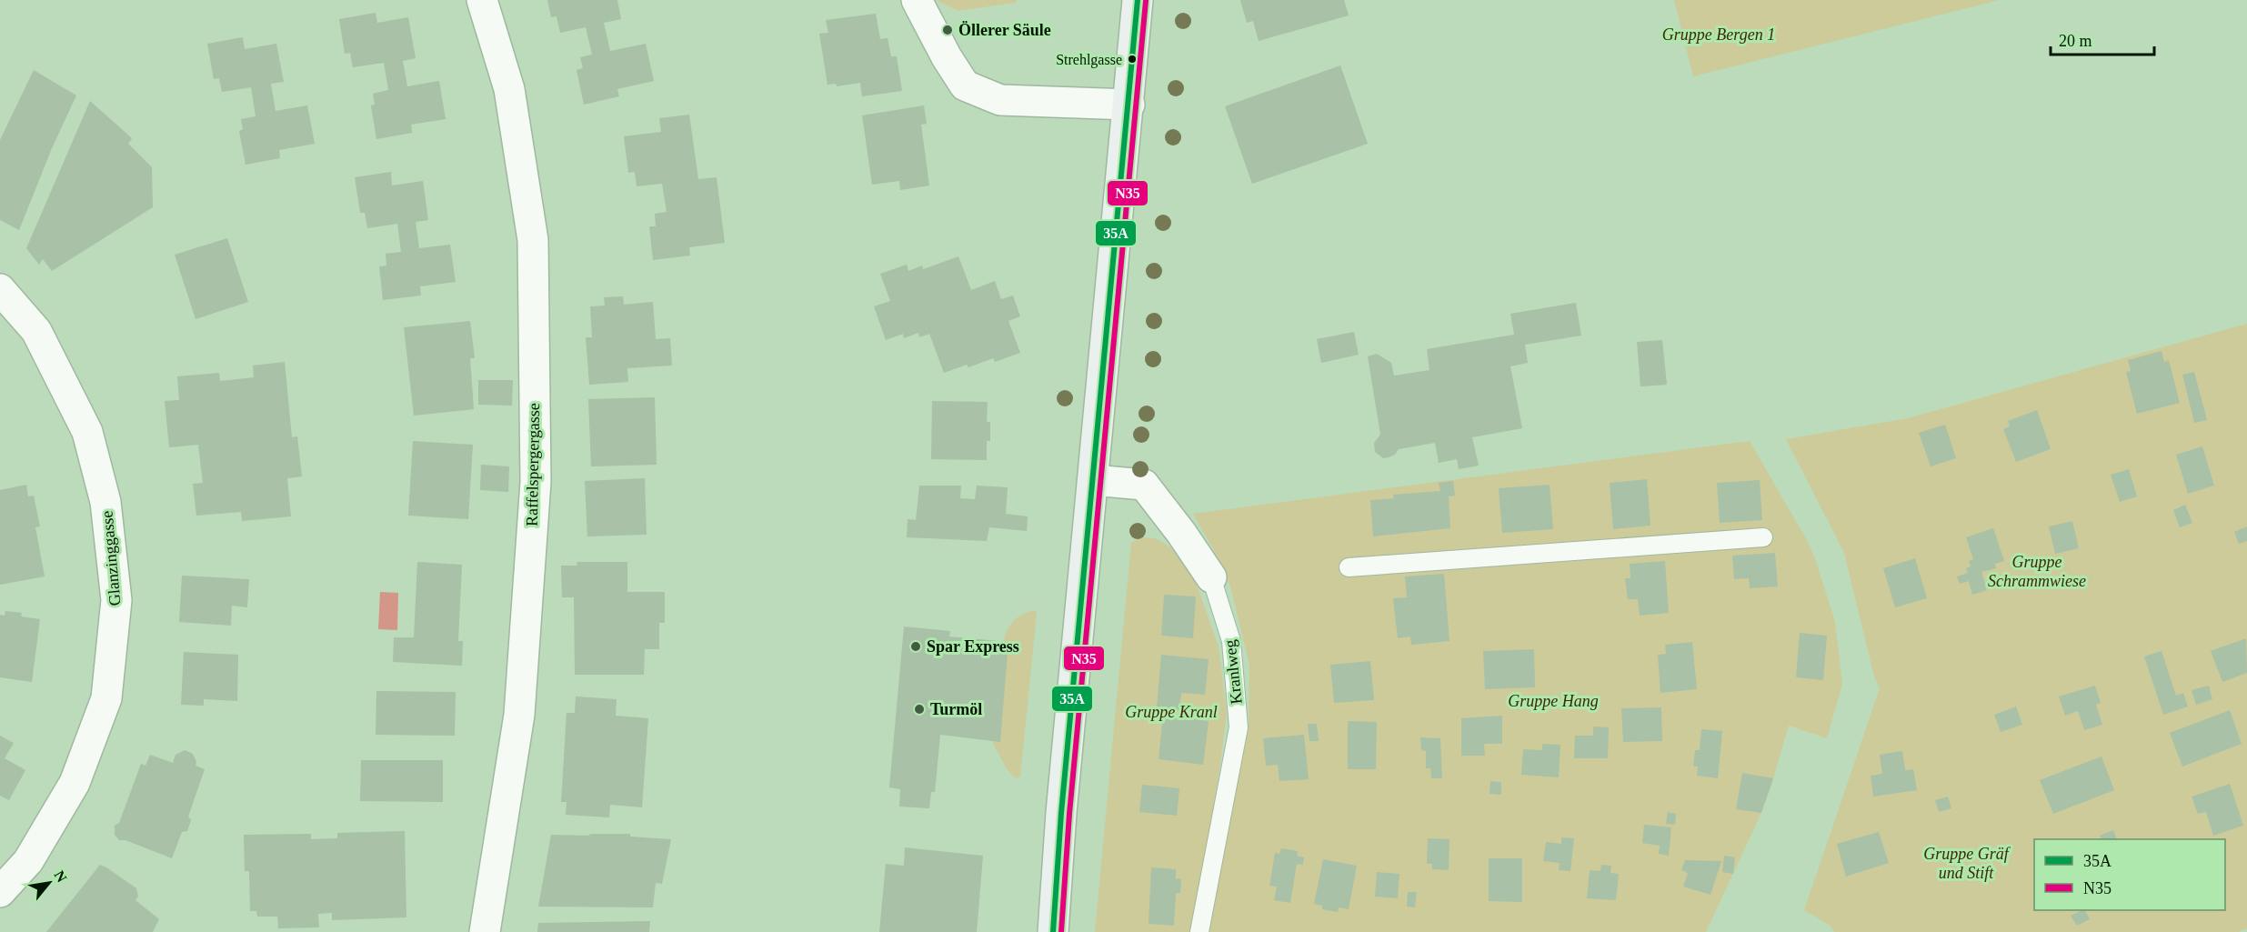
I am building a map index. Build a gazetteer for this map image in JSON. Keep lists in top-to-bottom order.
{
  "streets": {
    "street": ["Raffelspergergasse", "Glanzinggasse", "Kranlweg"]
  },
  "parks": [
    "Gruppe Bergen 1",
    "Gruppe Schrammwiese",
    "Gruppe Hang",
    "Gruppe Kranl",
    "Gruppe Gräf und Stift"
  ],
  "places": [
    "Öllerer Säule",
    "Strehlgasse",
    "Spar Express",
    "Turmöl"
  ],
  "lines": ["transit line 35A", "transit line N35"],
  "legend": ["35A", "N35"],
  "scale_bar": "20 m",
  "north": "top right"
}
